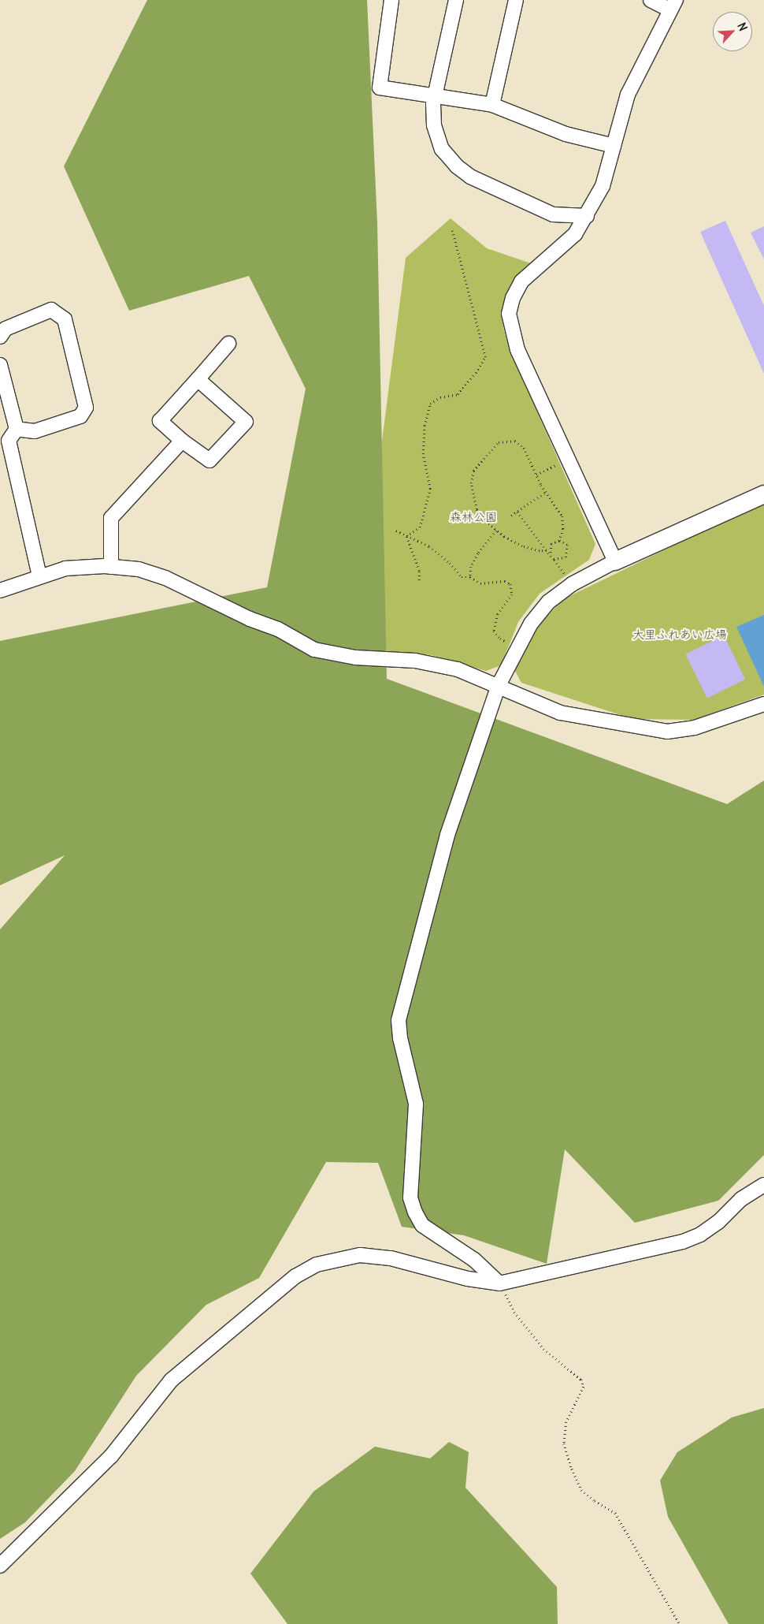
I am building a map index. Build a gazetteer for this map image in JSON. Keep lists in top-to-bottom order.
{
  "parks": ["森林公園", "大里ふれあい広場"],
  "north": "top right"
}
